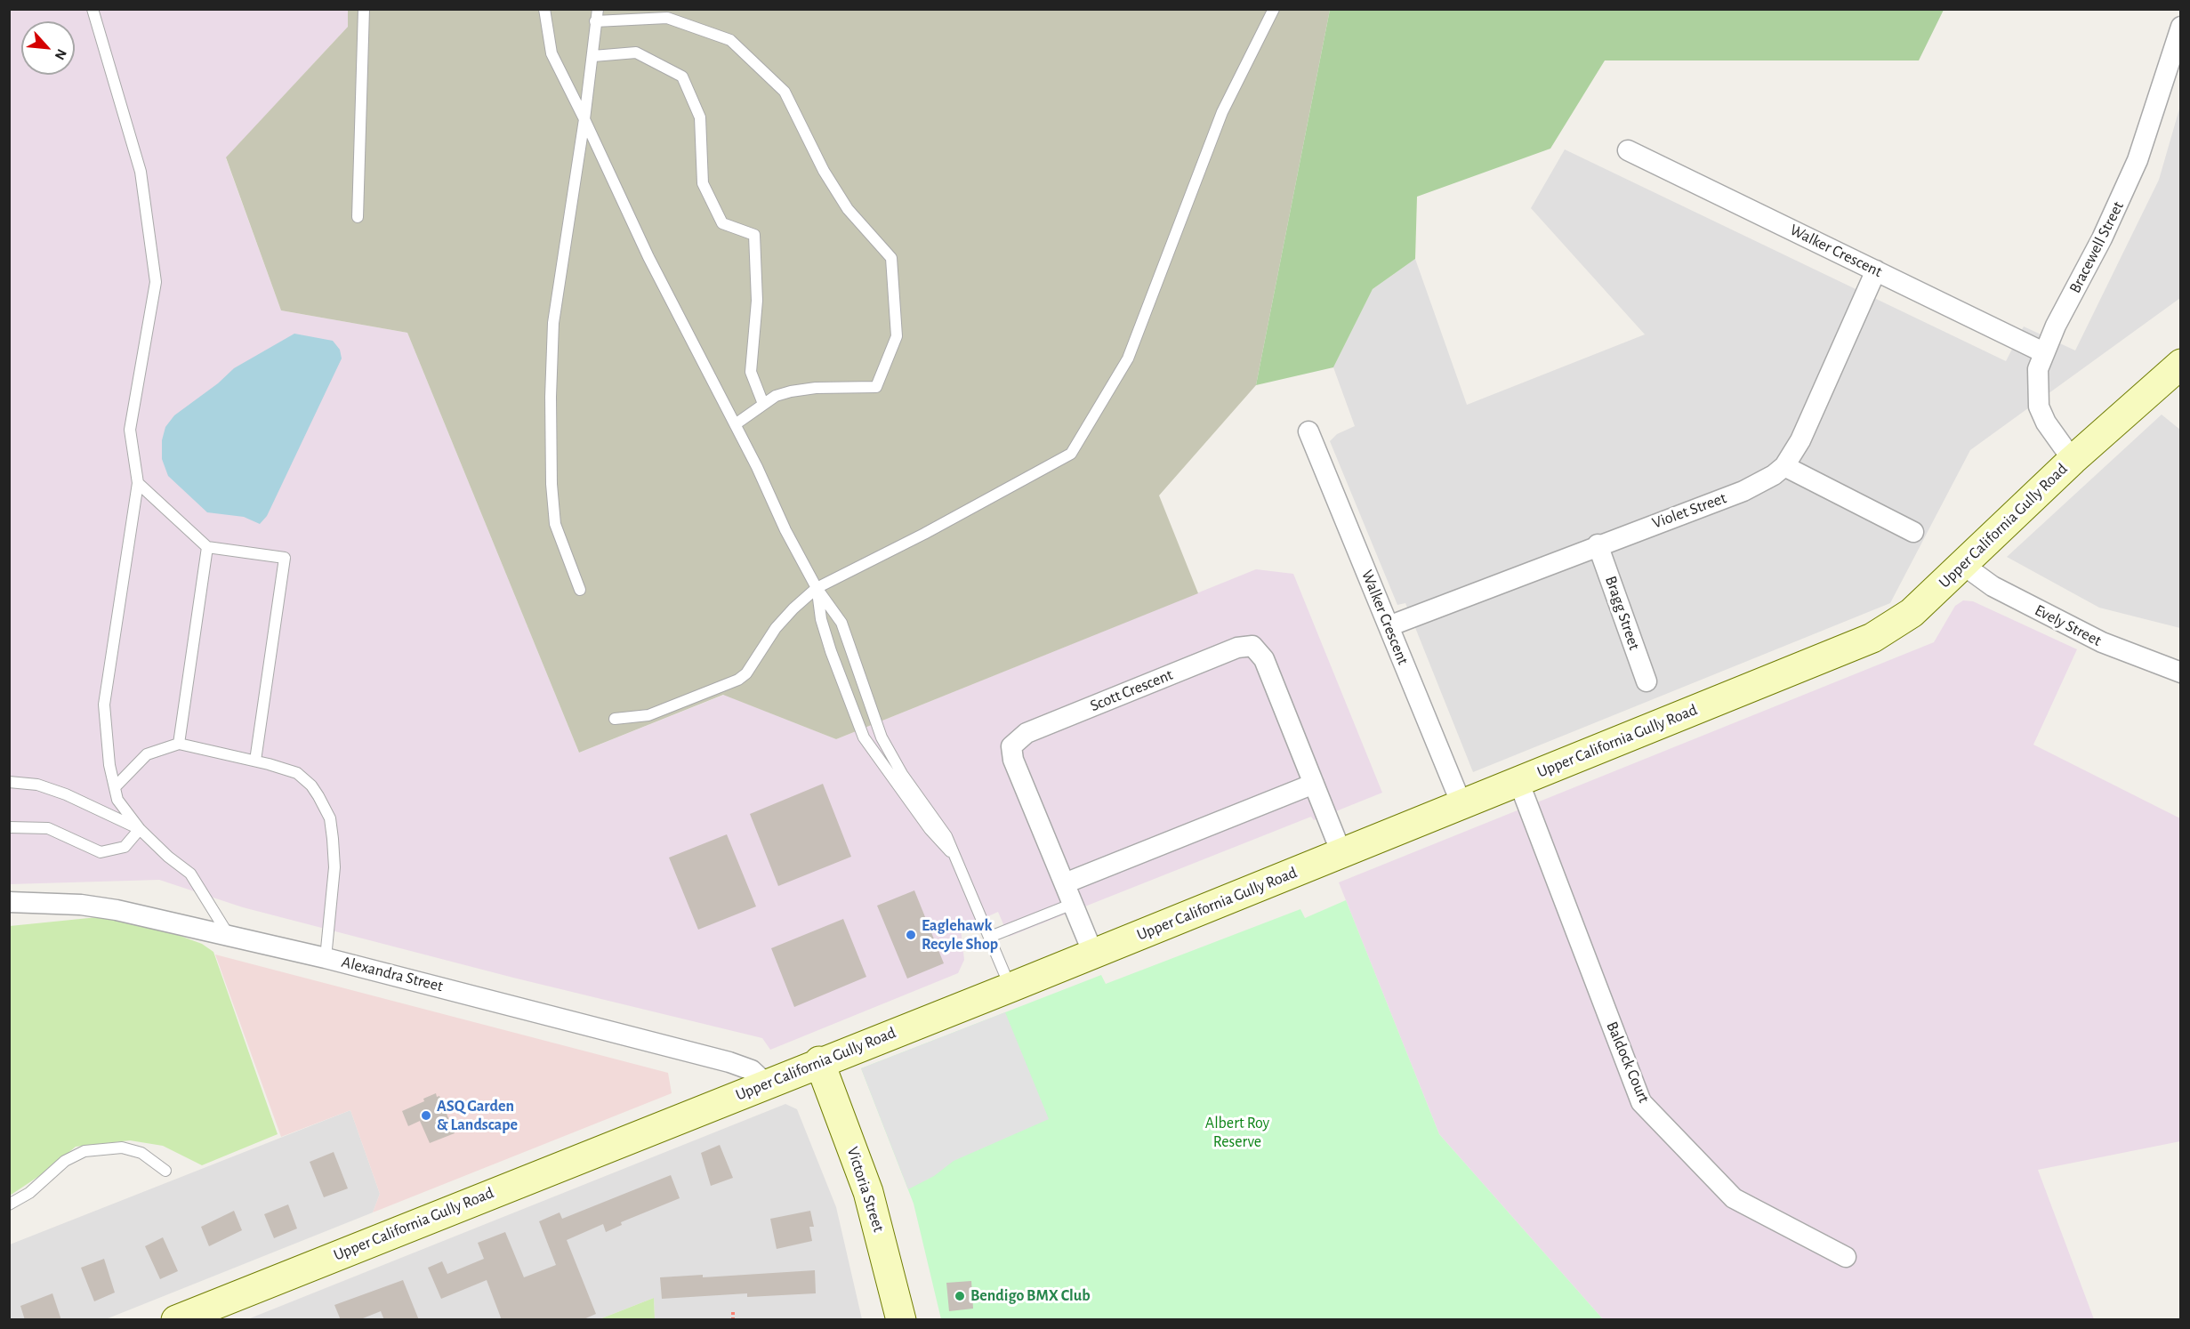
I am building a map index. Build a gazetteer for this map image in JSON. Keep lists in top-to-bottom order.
{
  "streets": {
    "street": [
      "Bracewell Street",
      "Walker Crescent",
      "Violet Street",
      "Upper California Gully Road",
      "Bragg Street",
      "Evely Street",
      "Scott Crescent",
      "Alexandra Street",
      "Baldock Court",
      "Victoria Street"
    ]
  },
  "crossings": [
    ["Bracewell Street", "Walker Crescent"],
    ["Bracewell Street", "Upper California Gully Road"],
    ["Walker Crescent", "Violet Street"],
    ["Walker Crescent", "Upper California Gully Road"],
    ["Violet Street", "Bragg Street"],
    ["Upper California Gully Road", "Evely Street"],
    ["Upper California Gully Road", "Scott Crescent"],
    ["Upper California Gully Road", "Alexandra Street"],
    ["Upper California Gully Road", "Baldock Court"],
    ["Upper California Gully Road", "Victoria Street"]
  ],
  "parks": ["Albert Roy Reserve"],
  "places": ["Eaglehawk Recyle Shop", "ASQ Garden & Landscape", "Bendigo BMX Club"],
  "north": "bottom right"
}
